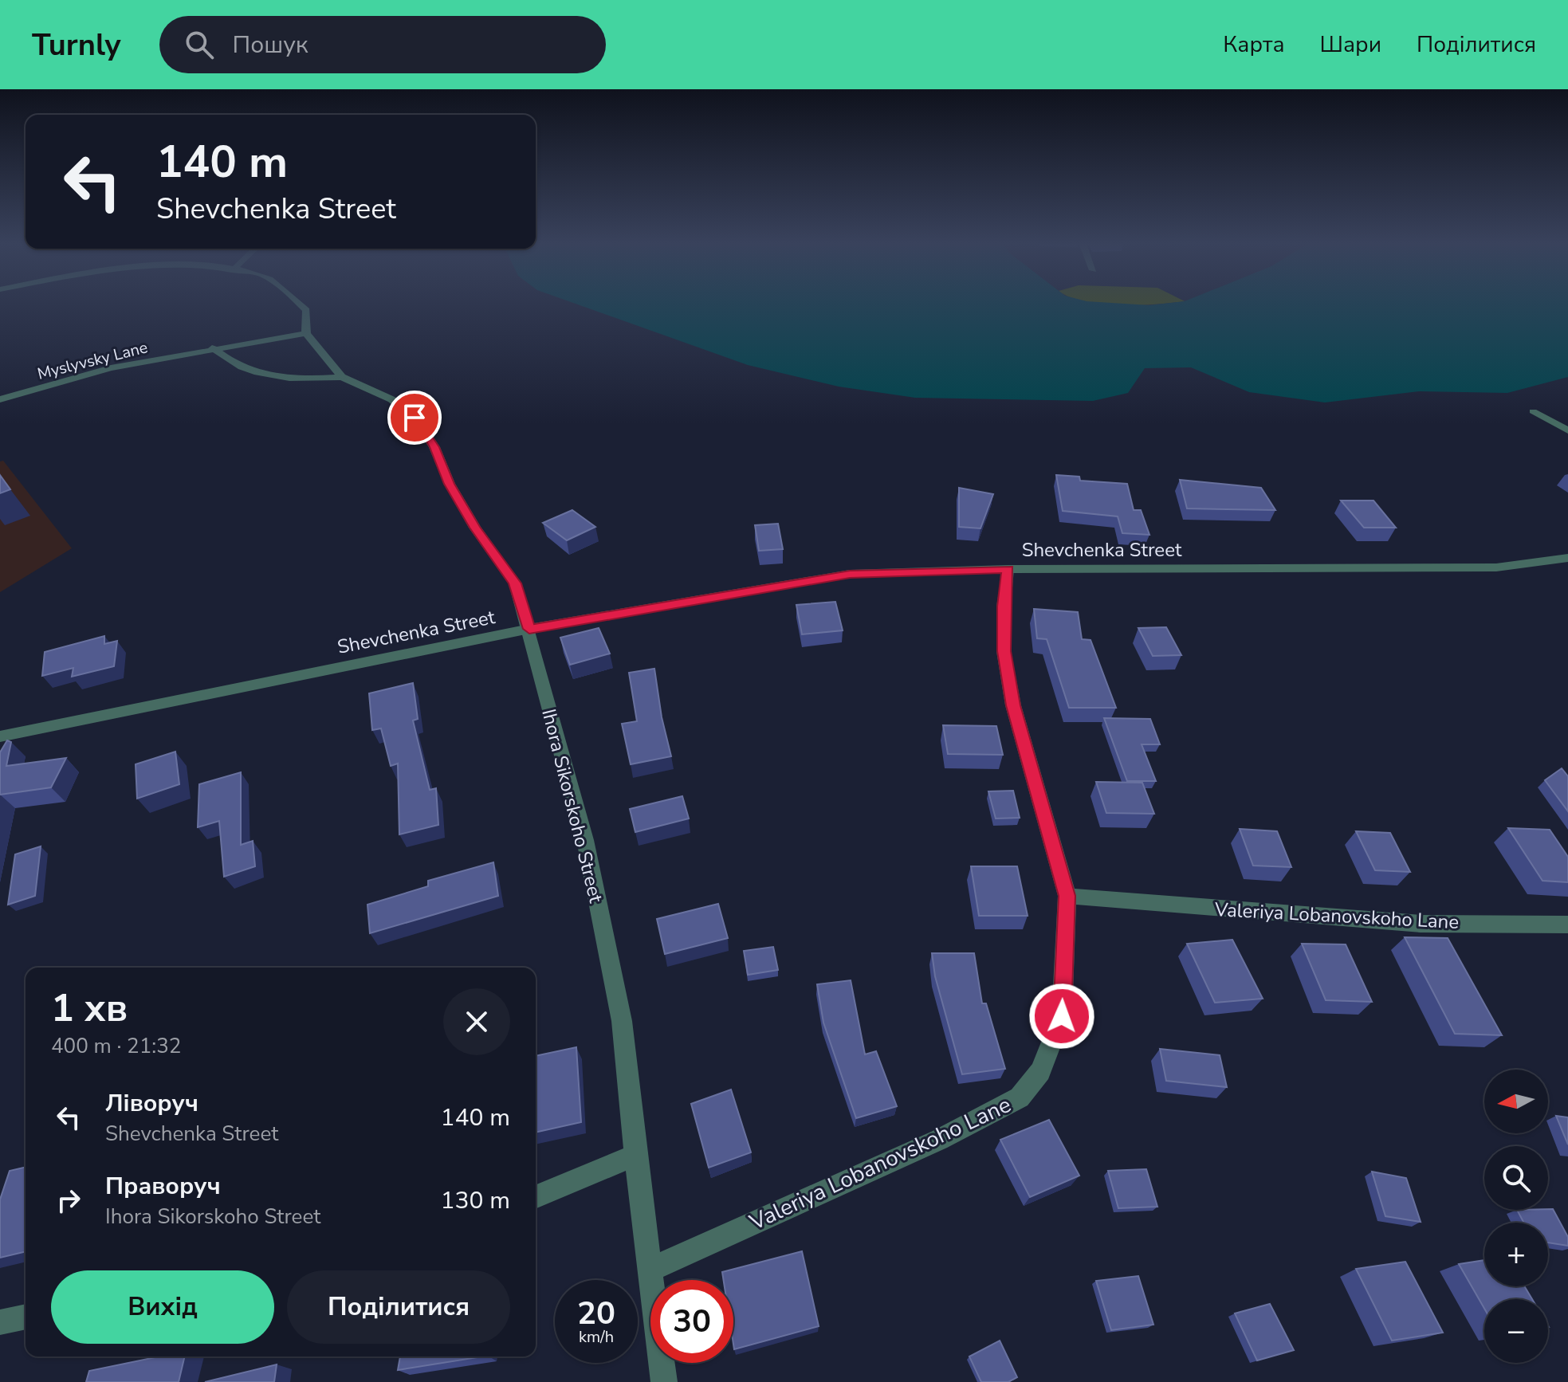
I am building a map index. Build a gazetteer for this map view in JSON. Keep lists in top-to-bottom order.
{
  "streets": {
    "street": [
      "Myslyvsky Lane",
      "Shevchenka Street",
      "Ihora Sikorskoho Street",
      "Valeriya Lobanovskoho Lane"
    ]
  },
  "crossings": [
    ["Myslyvsky Lane", "Ihora Sikorskoho Street"],
    ["Shevchenka Street", "Ihora Sikorskoho Street"],
    ["Shevchenka Street", "Valeriya Lobanovskoho Lane"],
    ["Ihora Sikorskoho Street", "Valeriya Lobanovskoho Lane"]
  ],
  "north": "left",
  "page": {
    "header": "Turnly",
    "search": "Пошук",
    "nav": ["Карта", "Шари", "Поділитися"],
    "turn": ["140 m", "Shevchenka Street"],
    "heading": ["1 хв", "400 m · 21:32"],
    "map_buttons": ["+", "−"],
    "list": [
      {
        "name": "Ліворуч",
        "note": "Shevchenka Street",
        "value": "140 m"
      },
      {
        "name": "Праворуч",
        "note": "Ihora Sikorskoho Street",
        "value": "130 m"
      }
    ],
    "buttons": ["Вихід", "Поділитися"],
    "speed": "20 km/h",
    "limit": "30"
  }
}
